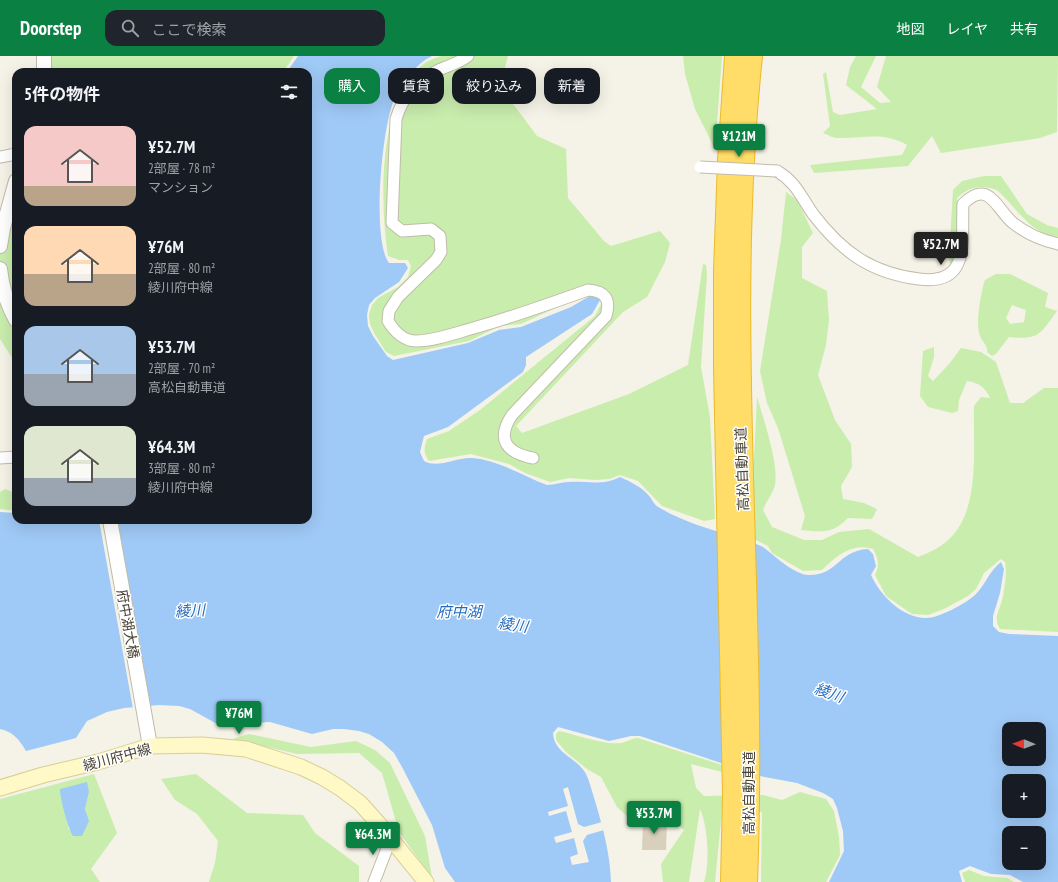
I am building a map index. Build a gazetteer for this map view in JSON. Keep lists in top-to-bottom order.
{
  "streets": {
    "highway": ["高松自動車道"],
    "main road": ["綾川府中線"],
    "street": ["府中湖大橋"]
  },
  "crossings": [
    ["府中湖大橋", "綾川府中線"]
  ],
  "water": ["綾川", "府中湖"],
  "north": "left",
  "page": {
    "header": "Doorstep",
    "search": "ここで検索",
    "nav": ["地図", "レイヤ", "共有"],
    "chip": [
      "購入",
      "賃貸",
      "絞り込み",
      "新着"
    ],
    "heading": "5件の物件",
    "list": [
      {
        "name": "¥52.7M",
        "note": "2部屋 · 78 m² · マンション"
      },
      {
        "name": "¥76M",
        "note": "2部屋 · 80 m² · 綾川府中線"
      },
      {
        "name": "¥53.7M",
        "note": "2部屋 · 70 m² · 高松自動車道"
      },
      {
        "name": "¥64.3M",
        "note": "3部屋 · 80 m² · 綾川府中線"
      }
    ],
    "price": [
      "¥121M",
      "¥52.7M",
      "¥76M",
      "¥53.7M",
      "¥64.3M"
    ],
    "map_buttons": ["+", "−"]
  }
}
